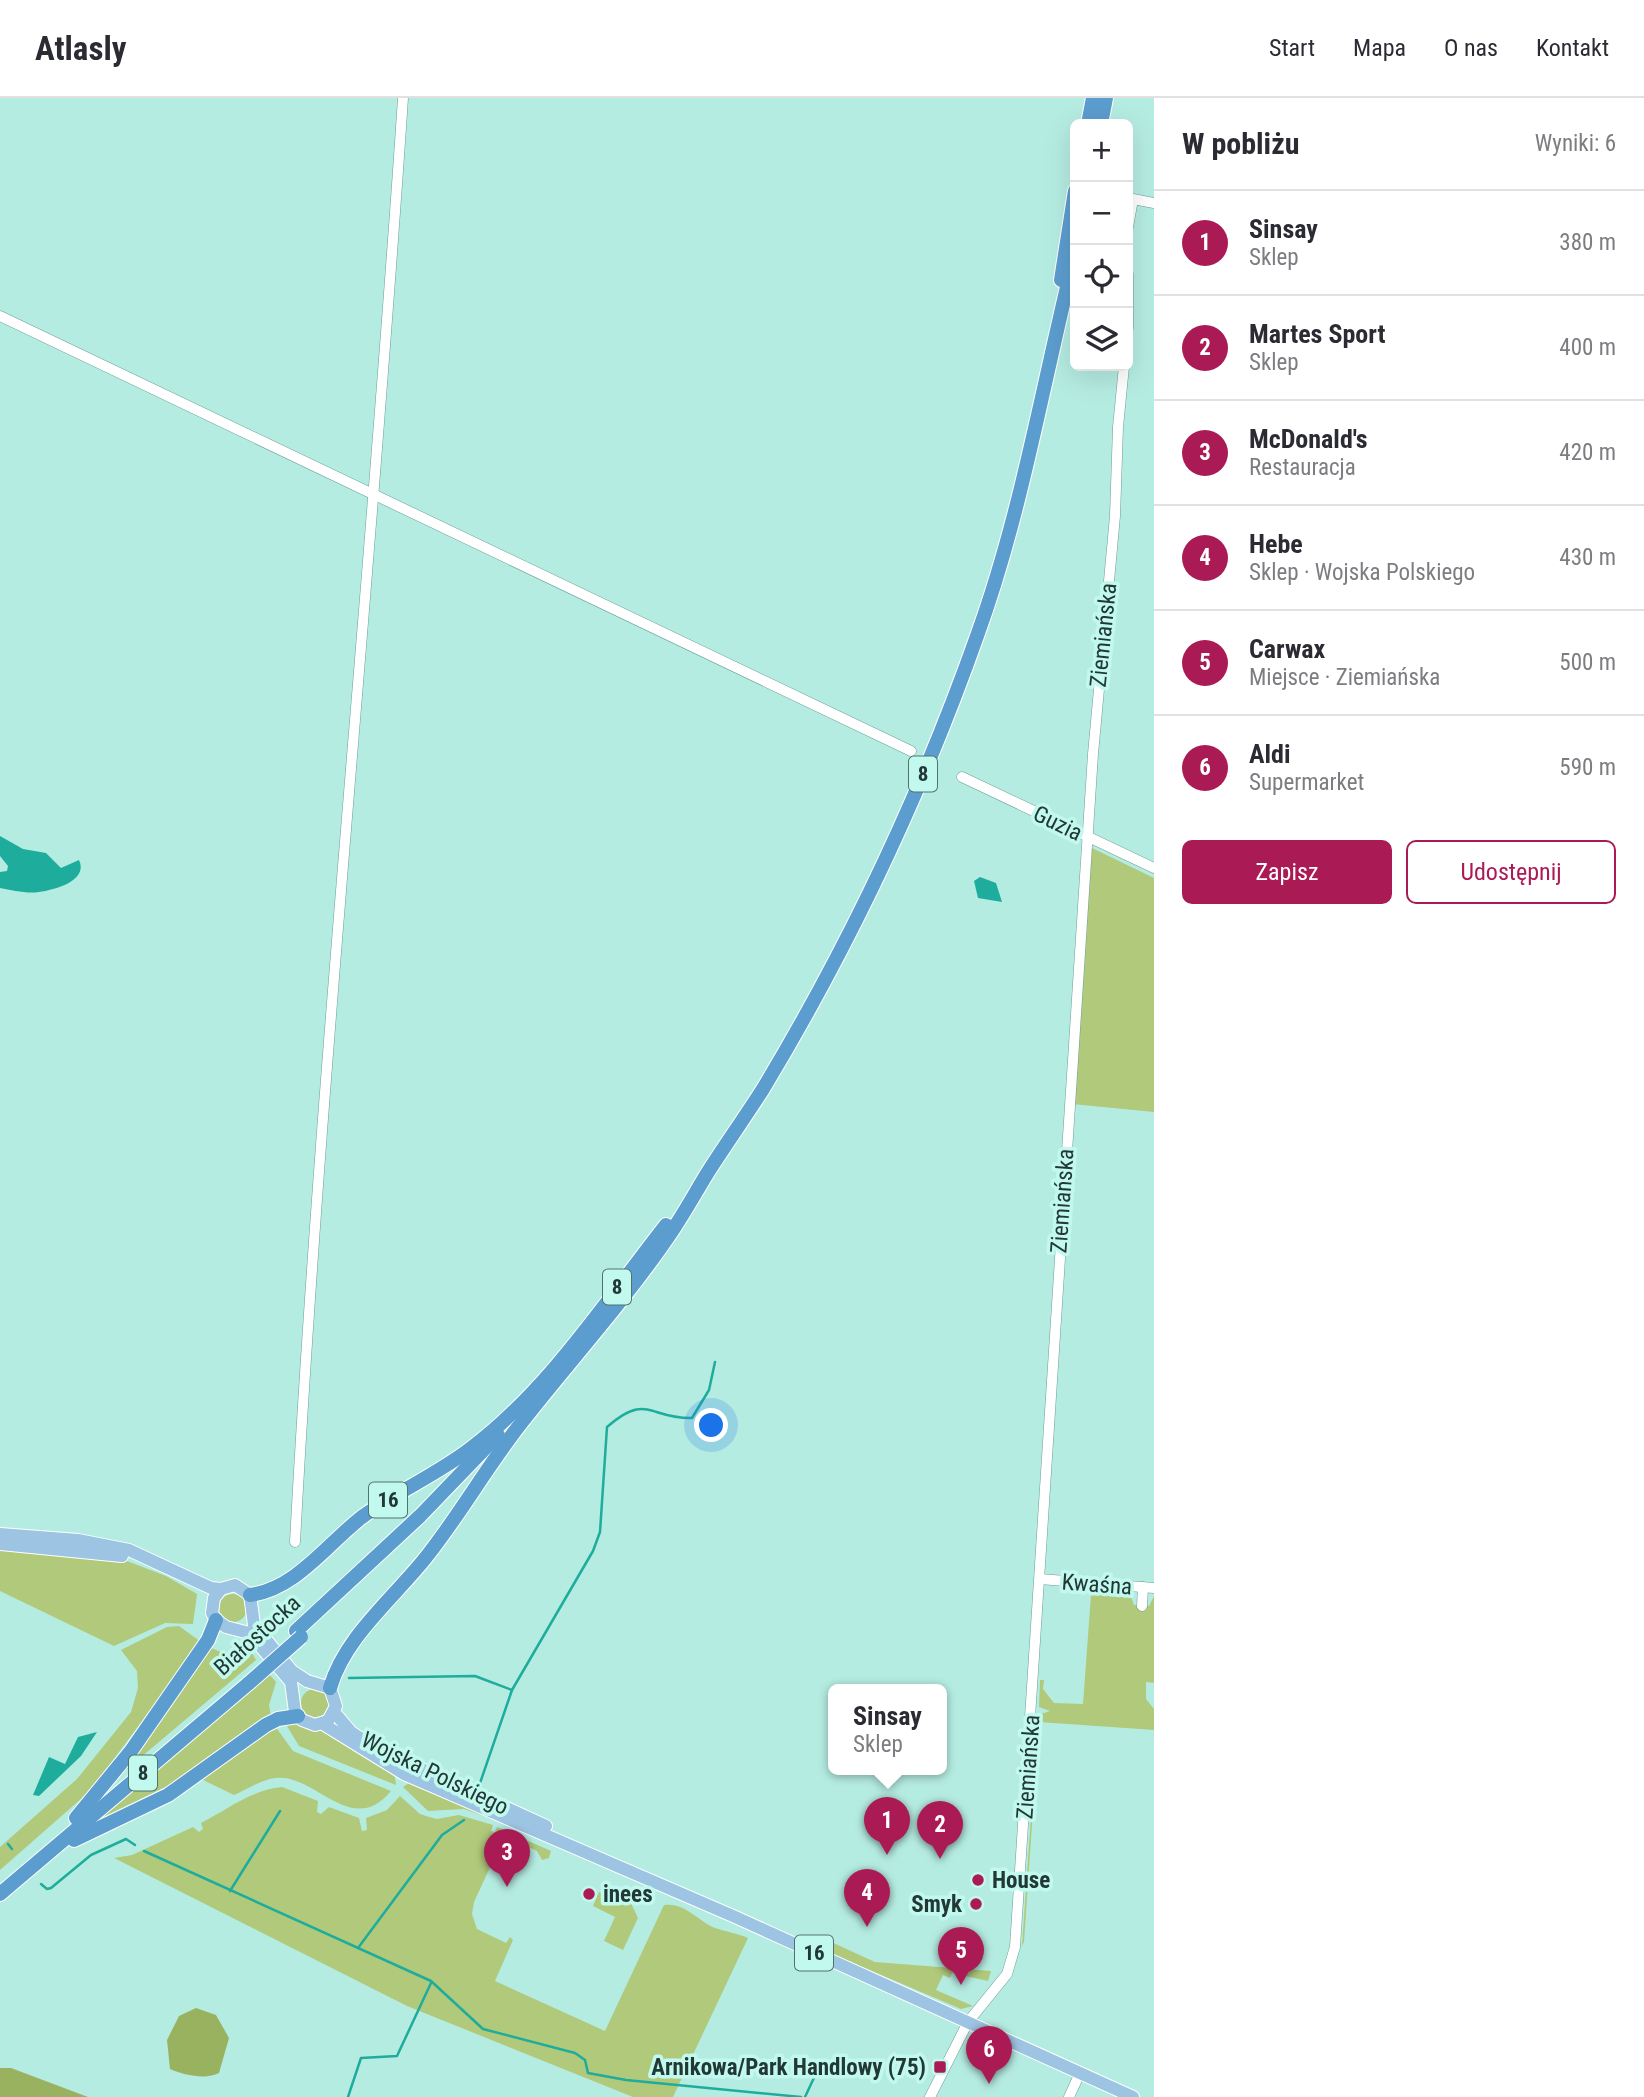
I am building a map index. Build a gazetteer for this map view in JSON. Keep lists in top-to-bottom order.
{
  "streets": {
    "highway": ["8", "16", "Białostocka"],
    "main road": ["Wojska Polskiego"],
    "street": ["Ziemiańska", "Guzia", "Kwaśna"]
  },
  "crossings": [
    ["Ziemiańska", "Guzia"],
    ["Ziemiańska", "Kwaśna"],
    ["Ziemiańska", "Wojska Polskiego"],
    ["8", "16"],
    ["8", "Białostocka"],
    ["16", "Białostocka"],
    ["16", "Wojska Polskiego"]
  ],
  "places": {
    "other": ["House", "inees", "Smyk"],
    "transit": ["Arnikowa/Park Handlowy (75)"]
  },
  "page": {
    "header": "Atlasly",
    "nav": [
      "Start",
      "Mapa",
      "O nas",
      "Kontakt"
    ],
    "heading": ["W pobliżu", "Wyniki: 6"],
    "map_buttons": ["+", "−"],
    "list": [
      {
        "mark": "1",
        "name": "Sinsay",
        "note": "Sklep",
        "value": "380 m"
      },
      {
        "mark": "2",
        "name": "Martes Sport",
        "note": "Sklep",
        "value": "400 m"
      },
      {
        "mark": "3",
        "name": "McDonald's",
        "note": "Restauracja",
        "value": "420 m"
      },
      {
        "mark": "4",
        "name": "Hebe",
        "note": "Sklep · Wojska Polskiego",
        "value": "430 m"
      },
      {
        "mark": "5",
        "name": "Carwax",
        "note": "Miejsce · Ziemiańska",
        "value": "500 m"
      },
      {
        "mark": "6",
        "name": "Aldi",
        "note": "Supermarket",
        "value": "590 m"
      }
    ],
    "buttons": ["Zapisz", "Udostępnij"],
    "popup": ["Sinsay", "Sklep"],
    "pins": [
      "1",
      "2",
      "3",
      "4",
      "5",
      "6"
    ]
  }
}
